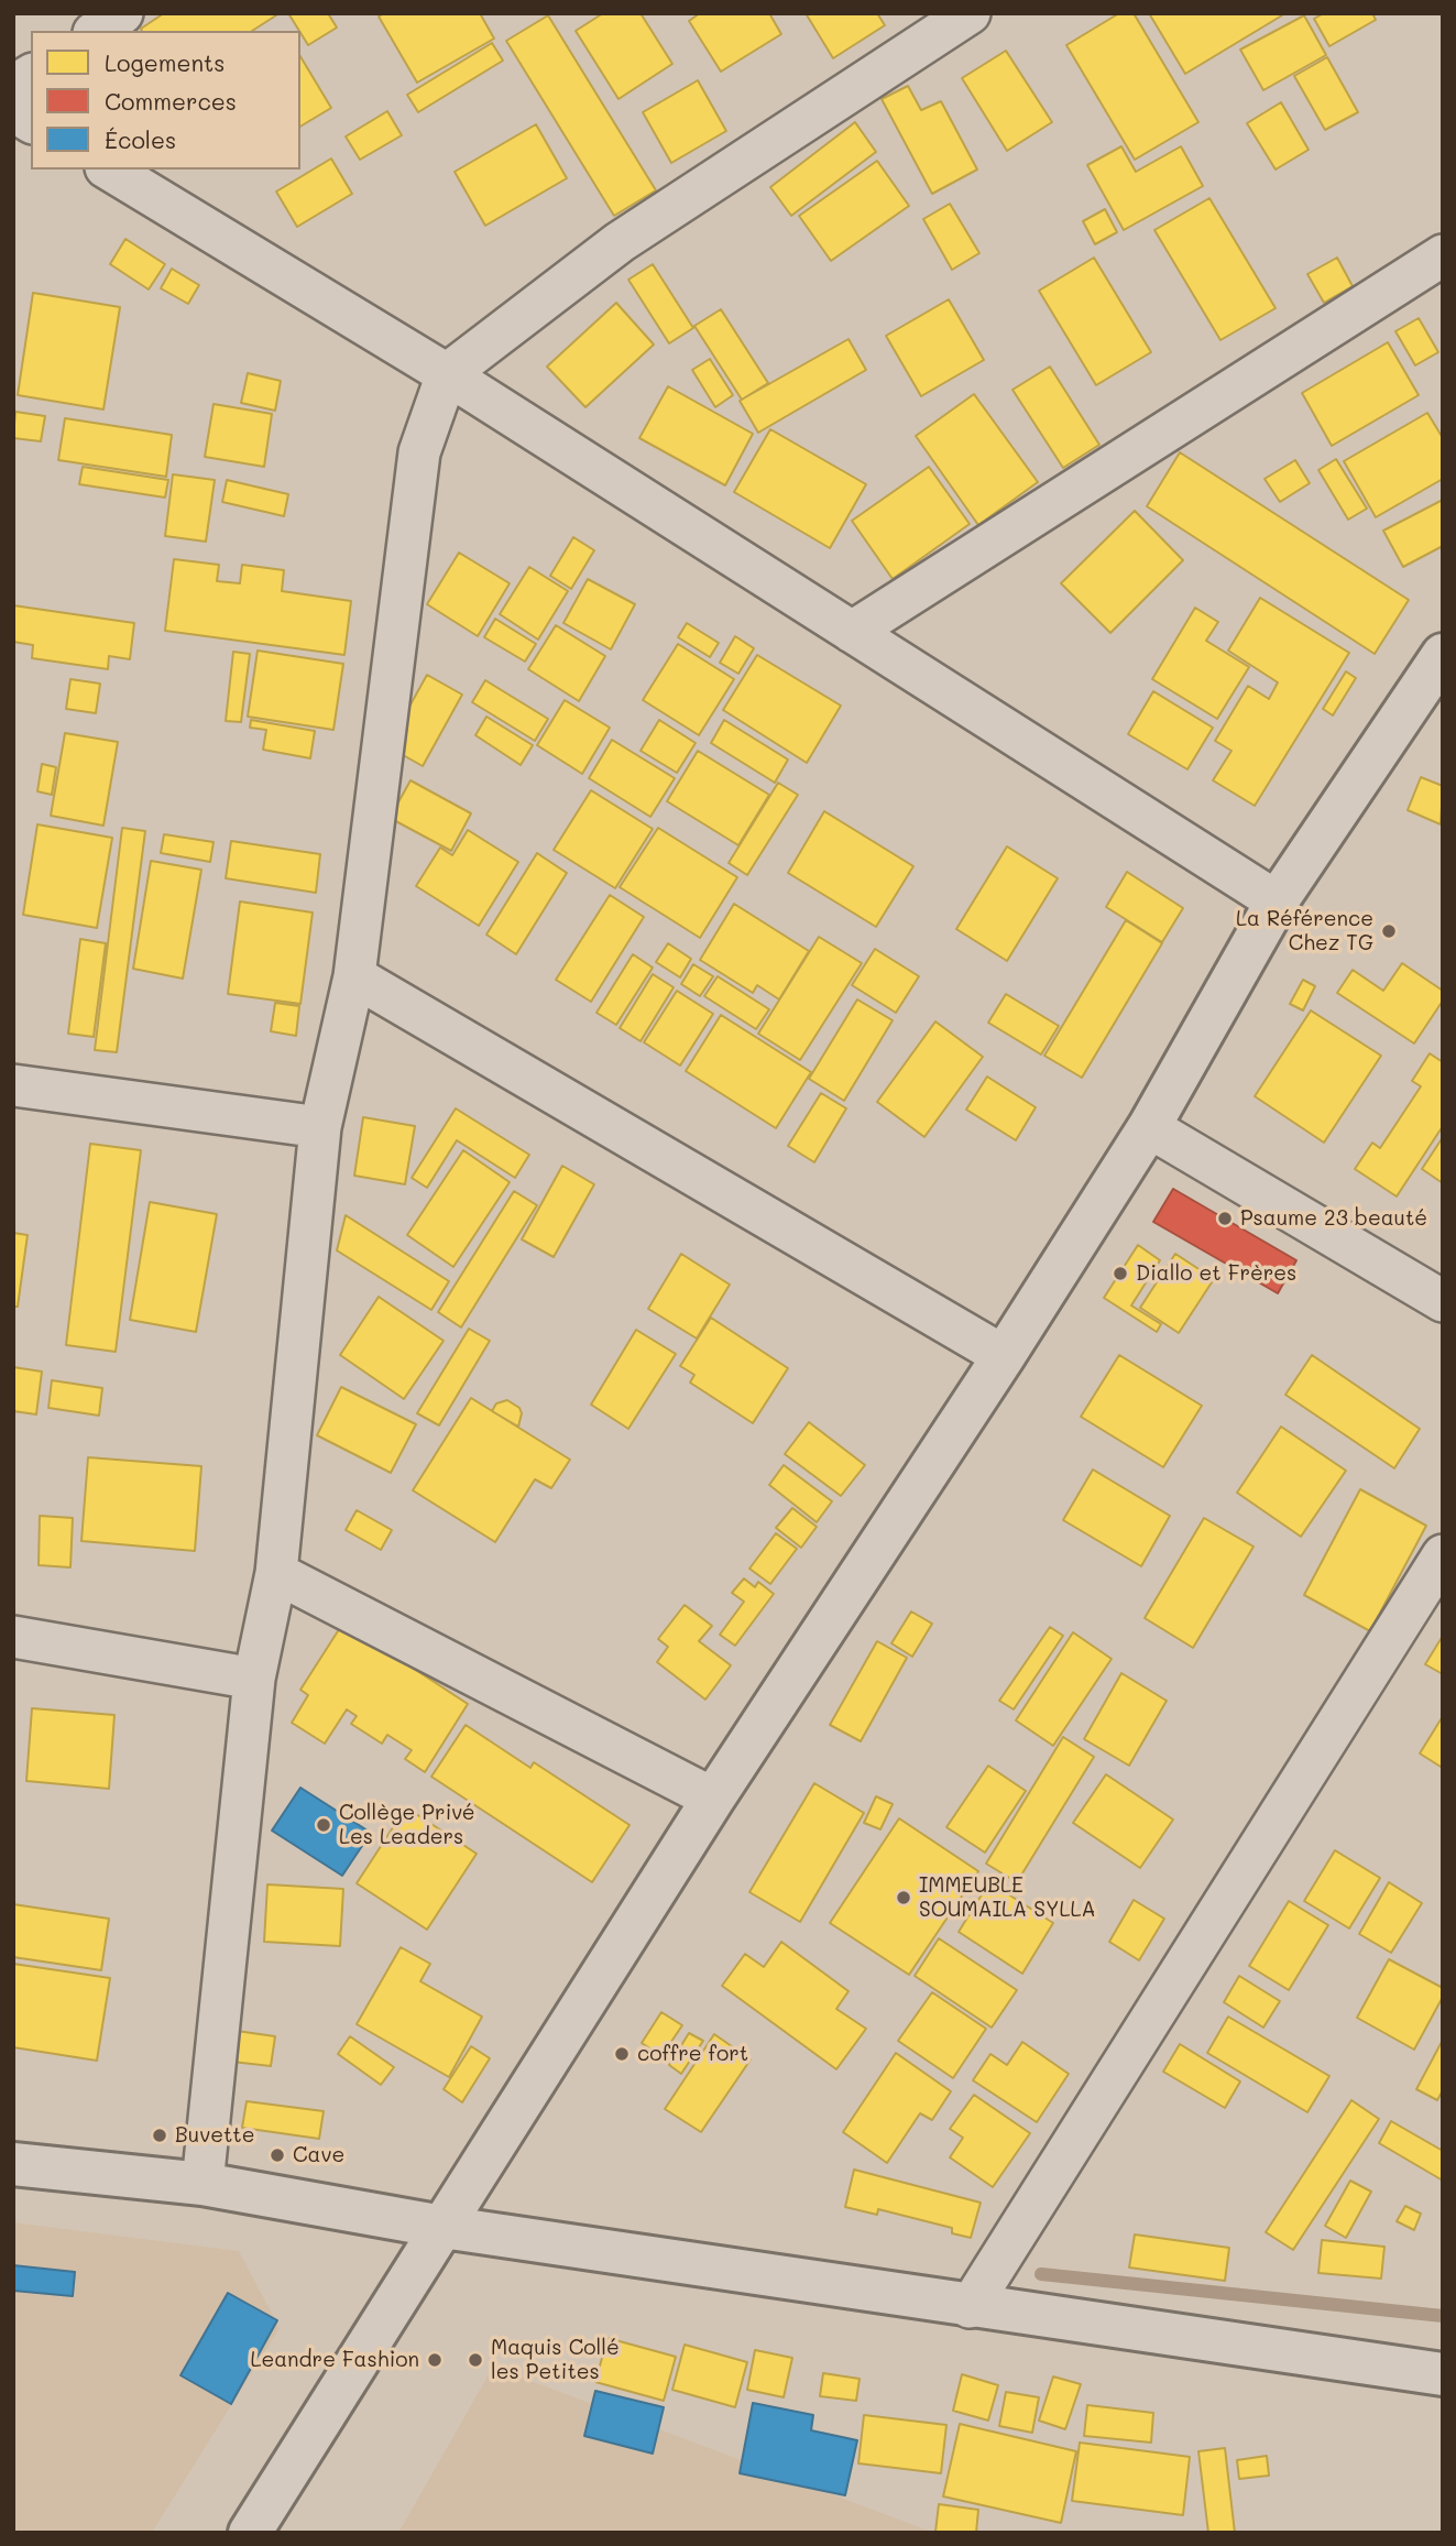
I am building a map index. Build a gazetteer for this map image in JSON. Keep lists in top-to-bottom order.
{
  "places": [
    "La Référence Chez TG",
    "Psaume 23 beauté",
    "Diallo et Frères",
    "Collège Privé Les Leaders",
    "IMMEUBLE SOUMAILA SYLLA",
    "coffre fort",
    "Buvette",
    "Cave",
    "Leandre Fashion",
    "Maquis Collé les Petites"
  ],
  "legend": ["Logements", "Commerces", "Écoles"]
}
